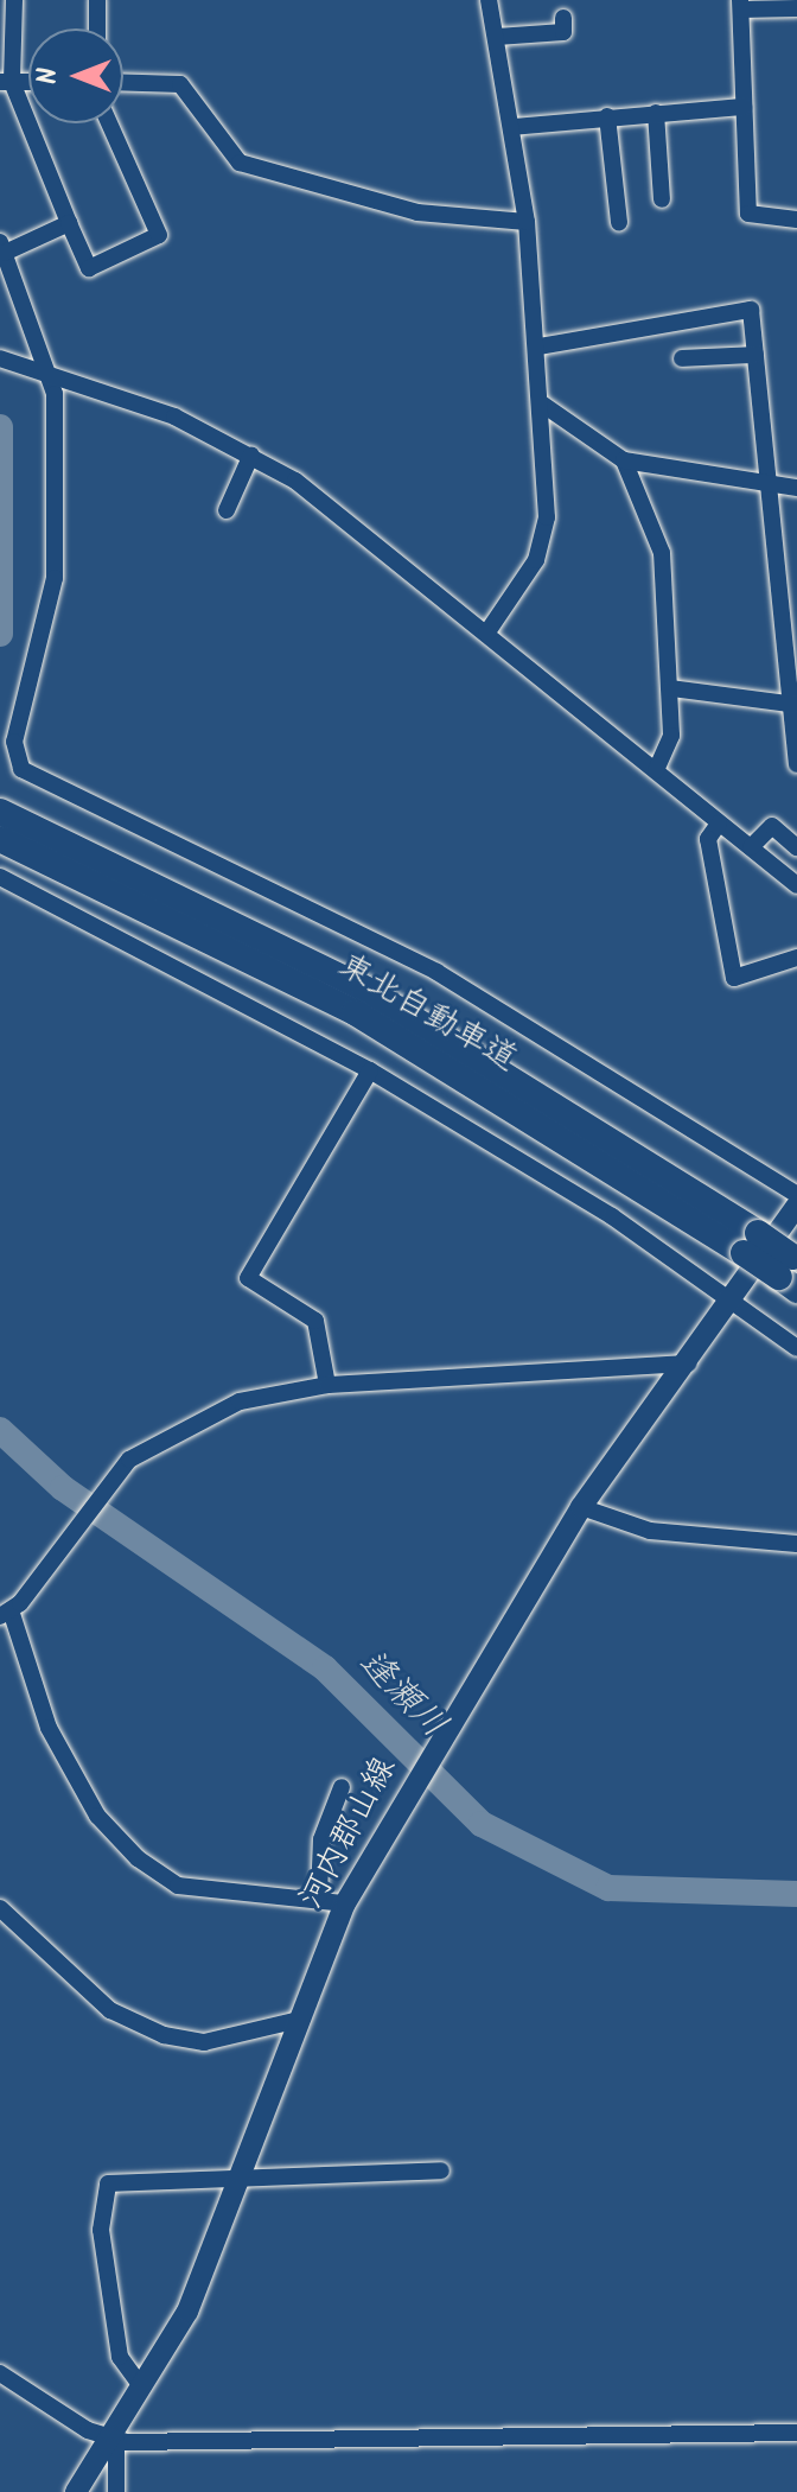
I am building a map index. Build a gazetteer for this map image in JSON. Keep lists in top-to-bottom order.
{
  "streets": {
    "highway": ["東北自動車道"],
    "main road": ["河内郡山線"]
  },
  "water": ["逢瀬川"],
  "north": "left"
}
